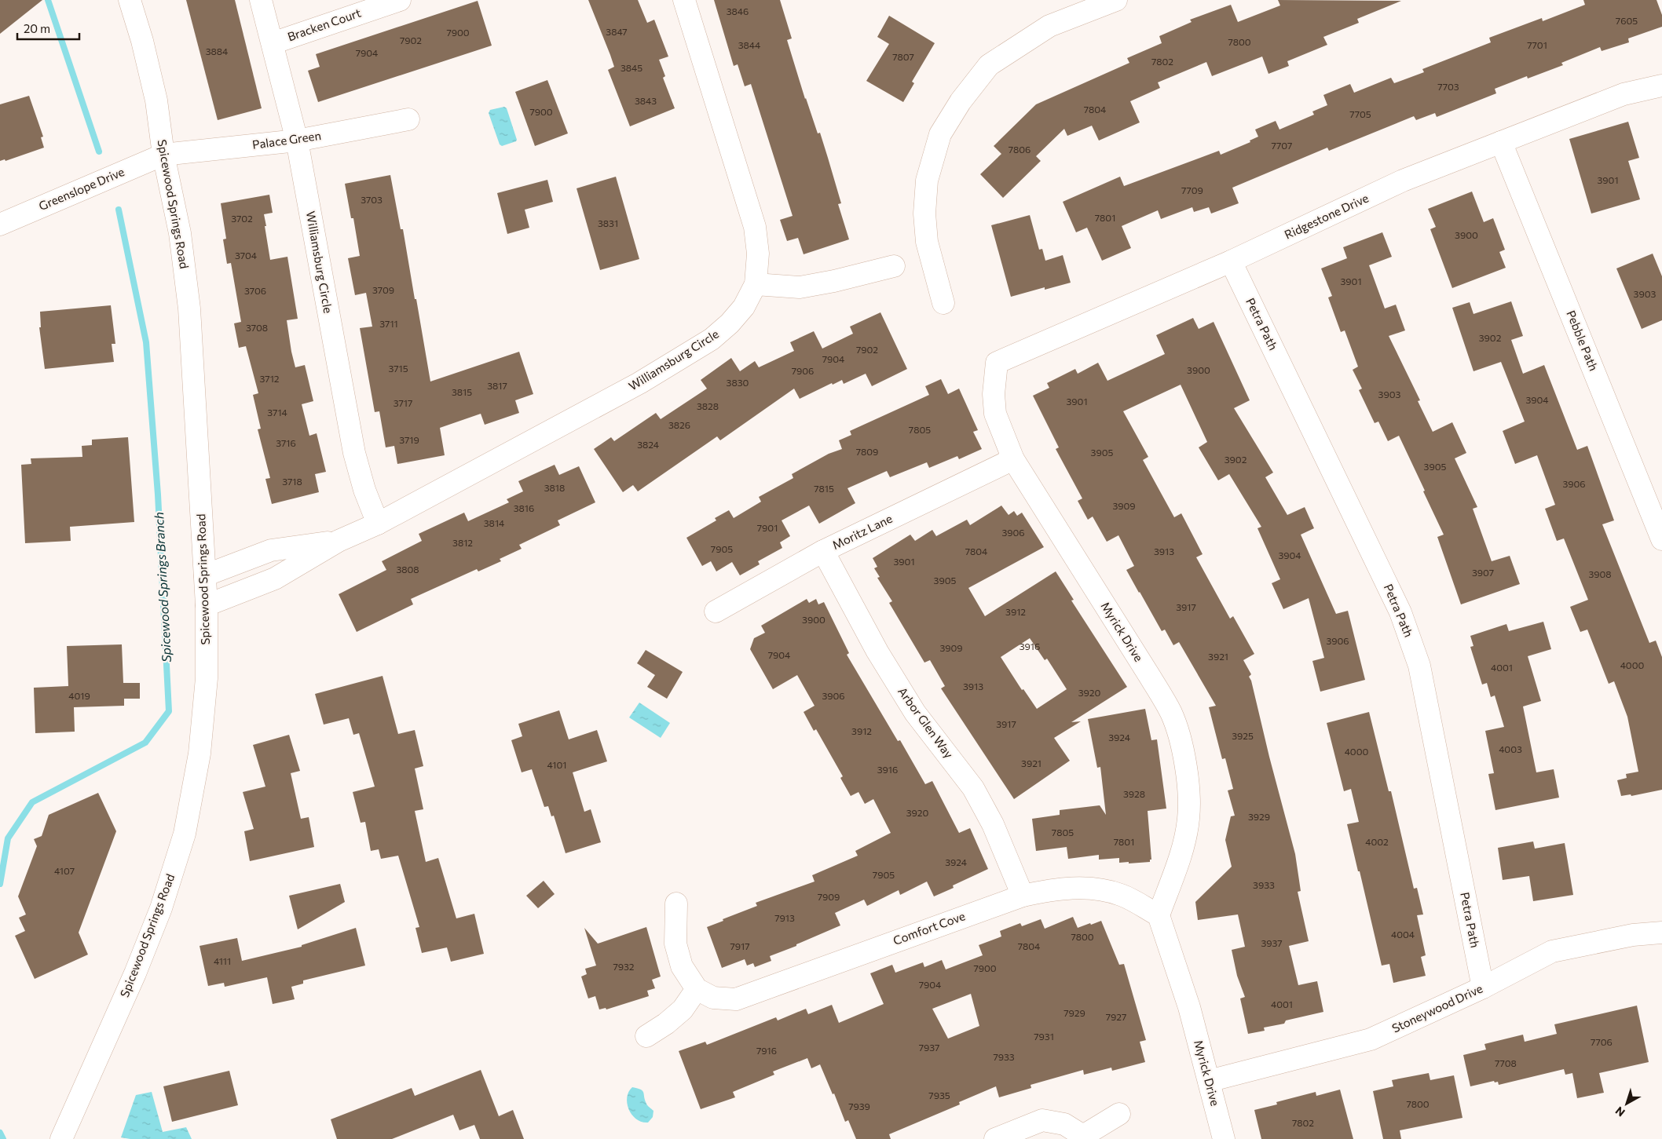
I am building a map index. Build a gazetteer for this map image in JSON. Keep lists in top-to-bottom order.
{
  "streets": {
    "street": [
      "Bracken Court",
      "Palace Green",
      "Greenslope Drive",
      "Spicewood Springs Road",
      "Ridgestone Drive",
      "Williamsburg Circle",
      "Petra Path",
      "Pebble Path",
      "Moritz Lane",
      "Myrick Drive",
      "Arbor Glen Way",
      "Comfort Cove",
      "Stoneywood Drive"
    ]
  },
  "crossings": [
    ["Bracken Court", "Williamsburg Circle"],
    ["Palace Green", "Greenslope Drive"],
    ["Palace Green", "Spicewood Springs Road"],
    ["Palace Green", "Williamsburg Circle"],
    ["Greenslope Drive", "Spicewood Springs Road"],
    ["Spicewood Springs Road", "Williamsburg Circle"],
    ["Ridgestone Drive", "Petra Path"],
    ["Ridgestone Drive", "Pebble Path"],
    ["Ridgestone Drive", "Myrick Drive"],
    ["Petra Path", "Stoneywood Drive"],
    ["Moritz Lane", "Myrick Drive"],
    ["Moritz Lane", "Arbor Glen Way"],
    ["Myrick Drive", "Comfort Cove"],
    ["Myrick Drive", "Stoneywood Drive"],
    ["Arbor Glen Way", "Comfort Cove"]
  ],
  "water": ["Spicewood Springs Branch"],
  "house_numbers": [
    "3846",
    "7605",
    "3847",
    "7900",
    "7902",
    "7800",
    "3844",
    "7701",
    "3884",
    "7904",
    "7807",
    "7802",
    "3845",
    "7703",
    "3843",
    "7804",
    "7900",
    "7705",
    "7707",
    "7806",
    "3901",
    "7709",
    "3703",
    "7801",
    "3702",
    "3831",
    "3900",
    "3704",
    "3901",
    "3709",
    "3706",
    "3903",
    "3711",
    "3708",
    "3902",
    "7902",
    "7904",
    "3715",
    "3900",
    "7906",
    "3712",
    "3830",
    "3817",
    "3815",
    "3903",
    "3904",
    "3901",
    "3717",
    "3828",
    "3714",
    "3826",
    "7805",
    "3719",
    "3716",
    "3824",
    "7809",
    "3905",
    "3902",
    "3905",
    "3718",
    "3906",
    "3818",
    "7815",
    "3909",
    "3816",
    "3814",
    "7901",
    "3906",
    "3812",
    "7905",
    "7804",
    "3913",
    "3904",
    "3901",
    "3808",
    "3907",
    "3908",
    "3905",
    "3917",
    "3912",
    "3900",
    "3906",
    "3916",
    "3909",
    "7904",
    "3921",
    "4000",
    "4001",
    "3913",
    "3920",
    "4019",
    "3906",
    "3917",
    "3912",
    "3925",
    "3924",
    "4003",
    "4000",
    "3921",
    "4101",
    "3916",
    "3928",
    "3920",
    "3929",
    "7805",
    "7801",
    "4002",
    "3924",
    "4107",
    "7905",
    "3933",
    "7909",
    "7913",
    "4004",
    "7800",
    "3937",
    "7917",
    "7804",
    "4111",
    "7932",
    "7900",
    "7904",
    "4001",
    "7929",
    "7927",
    "7931",
    "7706",
    "7937",
    "7916",
    "7933",
    "7708",
    "7935",
    "7800",
    "7939",
    "7802"
  ],
  "scale_bar": "20 m",
  "north": "bottom left"
}
